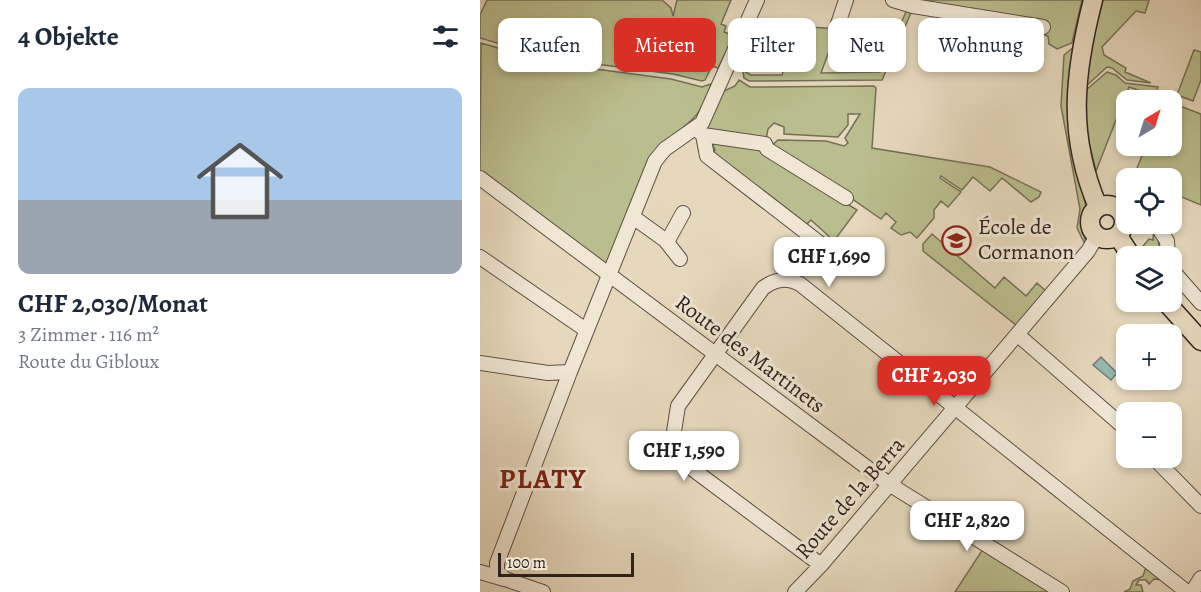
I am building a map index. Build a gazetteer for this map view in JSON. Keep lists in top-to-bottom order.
{
  "streets": {
    "street": ["Route des Martinets", "Route de la Berra"]
  },
  "crossings": [
    ["Route des Martinets", "Route de la Berra"]
  ],
  "districts": ["PLATY"],
  "places": {
    "school or university": ["École de Cormanon"]
  },
  "scale_bar": "100 m",
  "north": "top right",
  "page": {
    "heading": "4 Objekte",
    "chip": [
      "Kaufen",
      "Mieten",
      "Filter",
      "Neu",
      "Wohnung"
    ],
    "list": [
      {
        "name": "CHF 2,030/Monat",
        "note": "3 Zimmer · 116 m² · Route du Gibloux"
      }
    ],
    "map_buttons": ["+", "−"],
    "price": [
      "CHF 1,690",
      "CHF 2,030",
      "CHF 1,590",
      "CHF 2,820"
    ],
    "scale": "100 m"
  }
}
